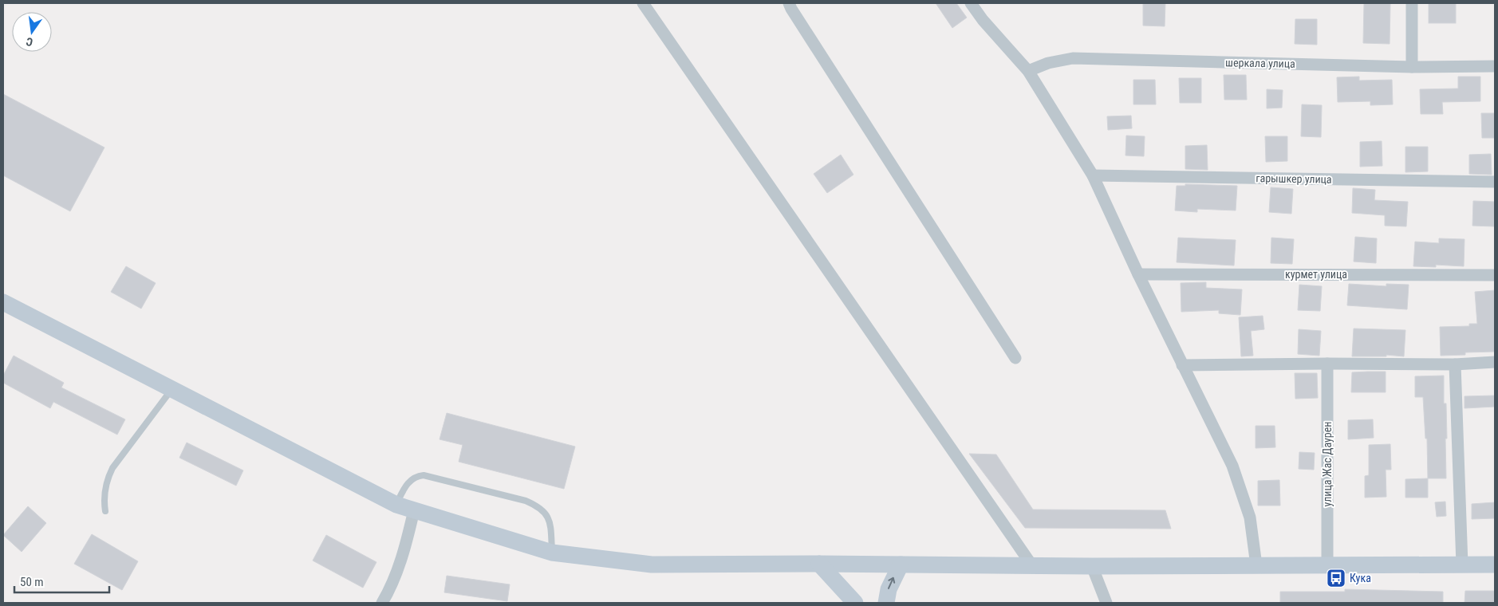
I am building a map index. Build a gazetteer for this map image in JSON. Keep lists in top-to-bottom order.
{
  "streets": {
    "street": [
      "шеркала улица",
      "гарышкер улица",
      "курмет улица",
      "улица Жас Даурен"
    ]
  },
  "places": {
    "bus stop": ["Кука"]
  },
  "scale_bar": "50 m",
  "north": "bottom"
}
